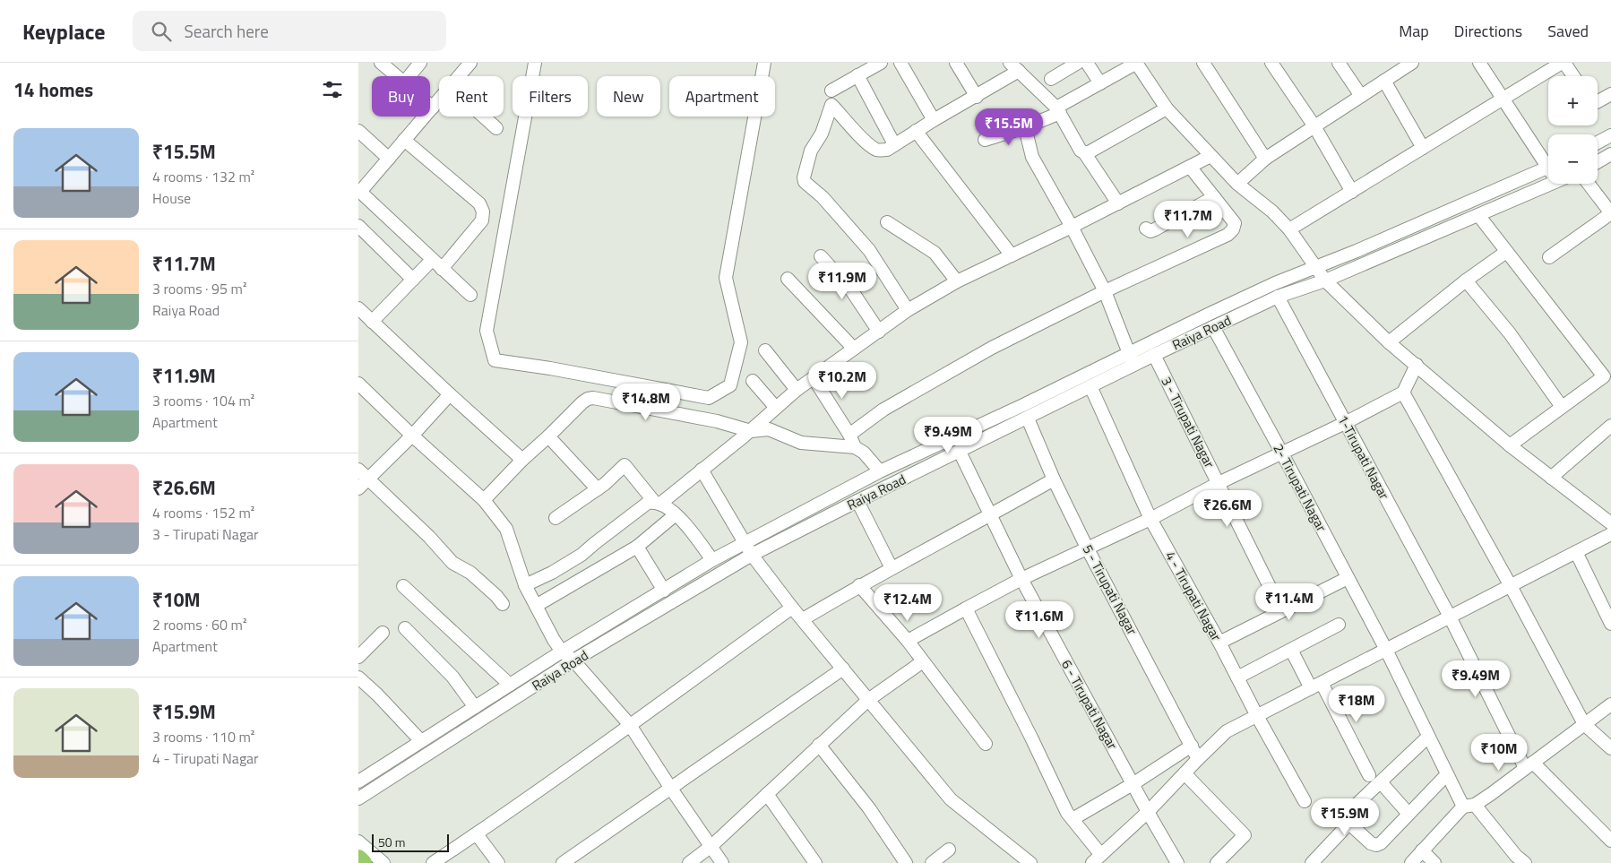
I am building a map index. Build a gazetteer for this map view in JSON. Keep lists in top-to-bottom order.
{
  "streets": {
    "street": [
      "Raiya Road",
      "3 - Tirupati Nagar",
      "1-Tirupati Nagar",
      "2- Tirupati Nagar",
      "5 - Tirupati Nagar",
      "4 - Tirupati Nagar",
      "6 - Tirupati Nagar"
    ]
  },
  "crossings": [
    ["Raiya Road", "3 - Tirupati Nagar"],
    ["Raiya Road", "1-Tirupati Nagar"],
    ["Raiya Road", "2- Tirupati Nagar"],
    ["Raiya Road", "5 - Tirupati Nagar"],
    ["Raiya Road", "4 - Tirupati Nagar"],
    ["Raiya Road", "6 - Tirupati Nagar"]
  ],
  "scale_bar": "50 m",
  "page": {
    "header": "Keyplace",
    "search": "Search here",
    "nav": ["Map", "Directions", "Saved"],
    "heading": "14 homes",
    "map_buttons": ["+", "−"],
    "chip": [
      "Buy",
      "Rent",
      "Filters",
      "New",
      "Apartment"
    ],
    "price": [
      "₹15.5M",
      "₹11.7M",
      "₹11.9M",
      "₹10.2M",
      "₹14.8M",
      "₹9.49M",
      "₹26.6M",
      "₹11.4M",
      "₹12.4M",
      "₹11.6M",
      "₹9.49M",
      "₹18M",
      "₹10M",
      "₹15.9M"
    ],
    "list": [
      {
        "name": "₹15.5M",
        "note": "4 rooms · 132 m² · House"
      },
      {
        "name": "₹11.7M",
        "note": "3 rooms · 95 m² · Raiya Road"
      },
      {
        "name": "₹11.9M",
        "note": "3 rooms · 104 m² · Apartment"
      },
      {
        "name": "₹26.6M",
        "note": "4 rooms · 152 m² · 3 - Tirupati Nagar"
      },
      {
        "name": "₹10M",
        "note": "2 rooms · 60 m² · Apartment"
      },
      {
        "name": "₹15.9M",
        "note": "3 rooms · 110 m² · 4 - Tirupati Nagar"
      }
    ],
    "scale": "50 m"
  }
}
